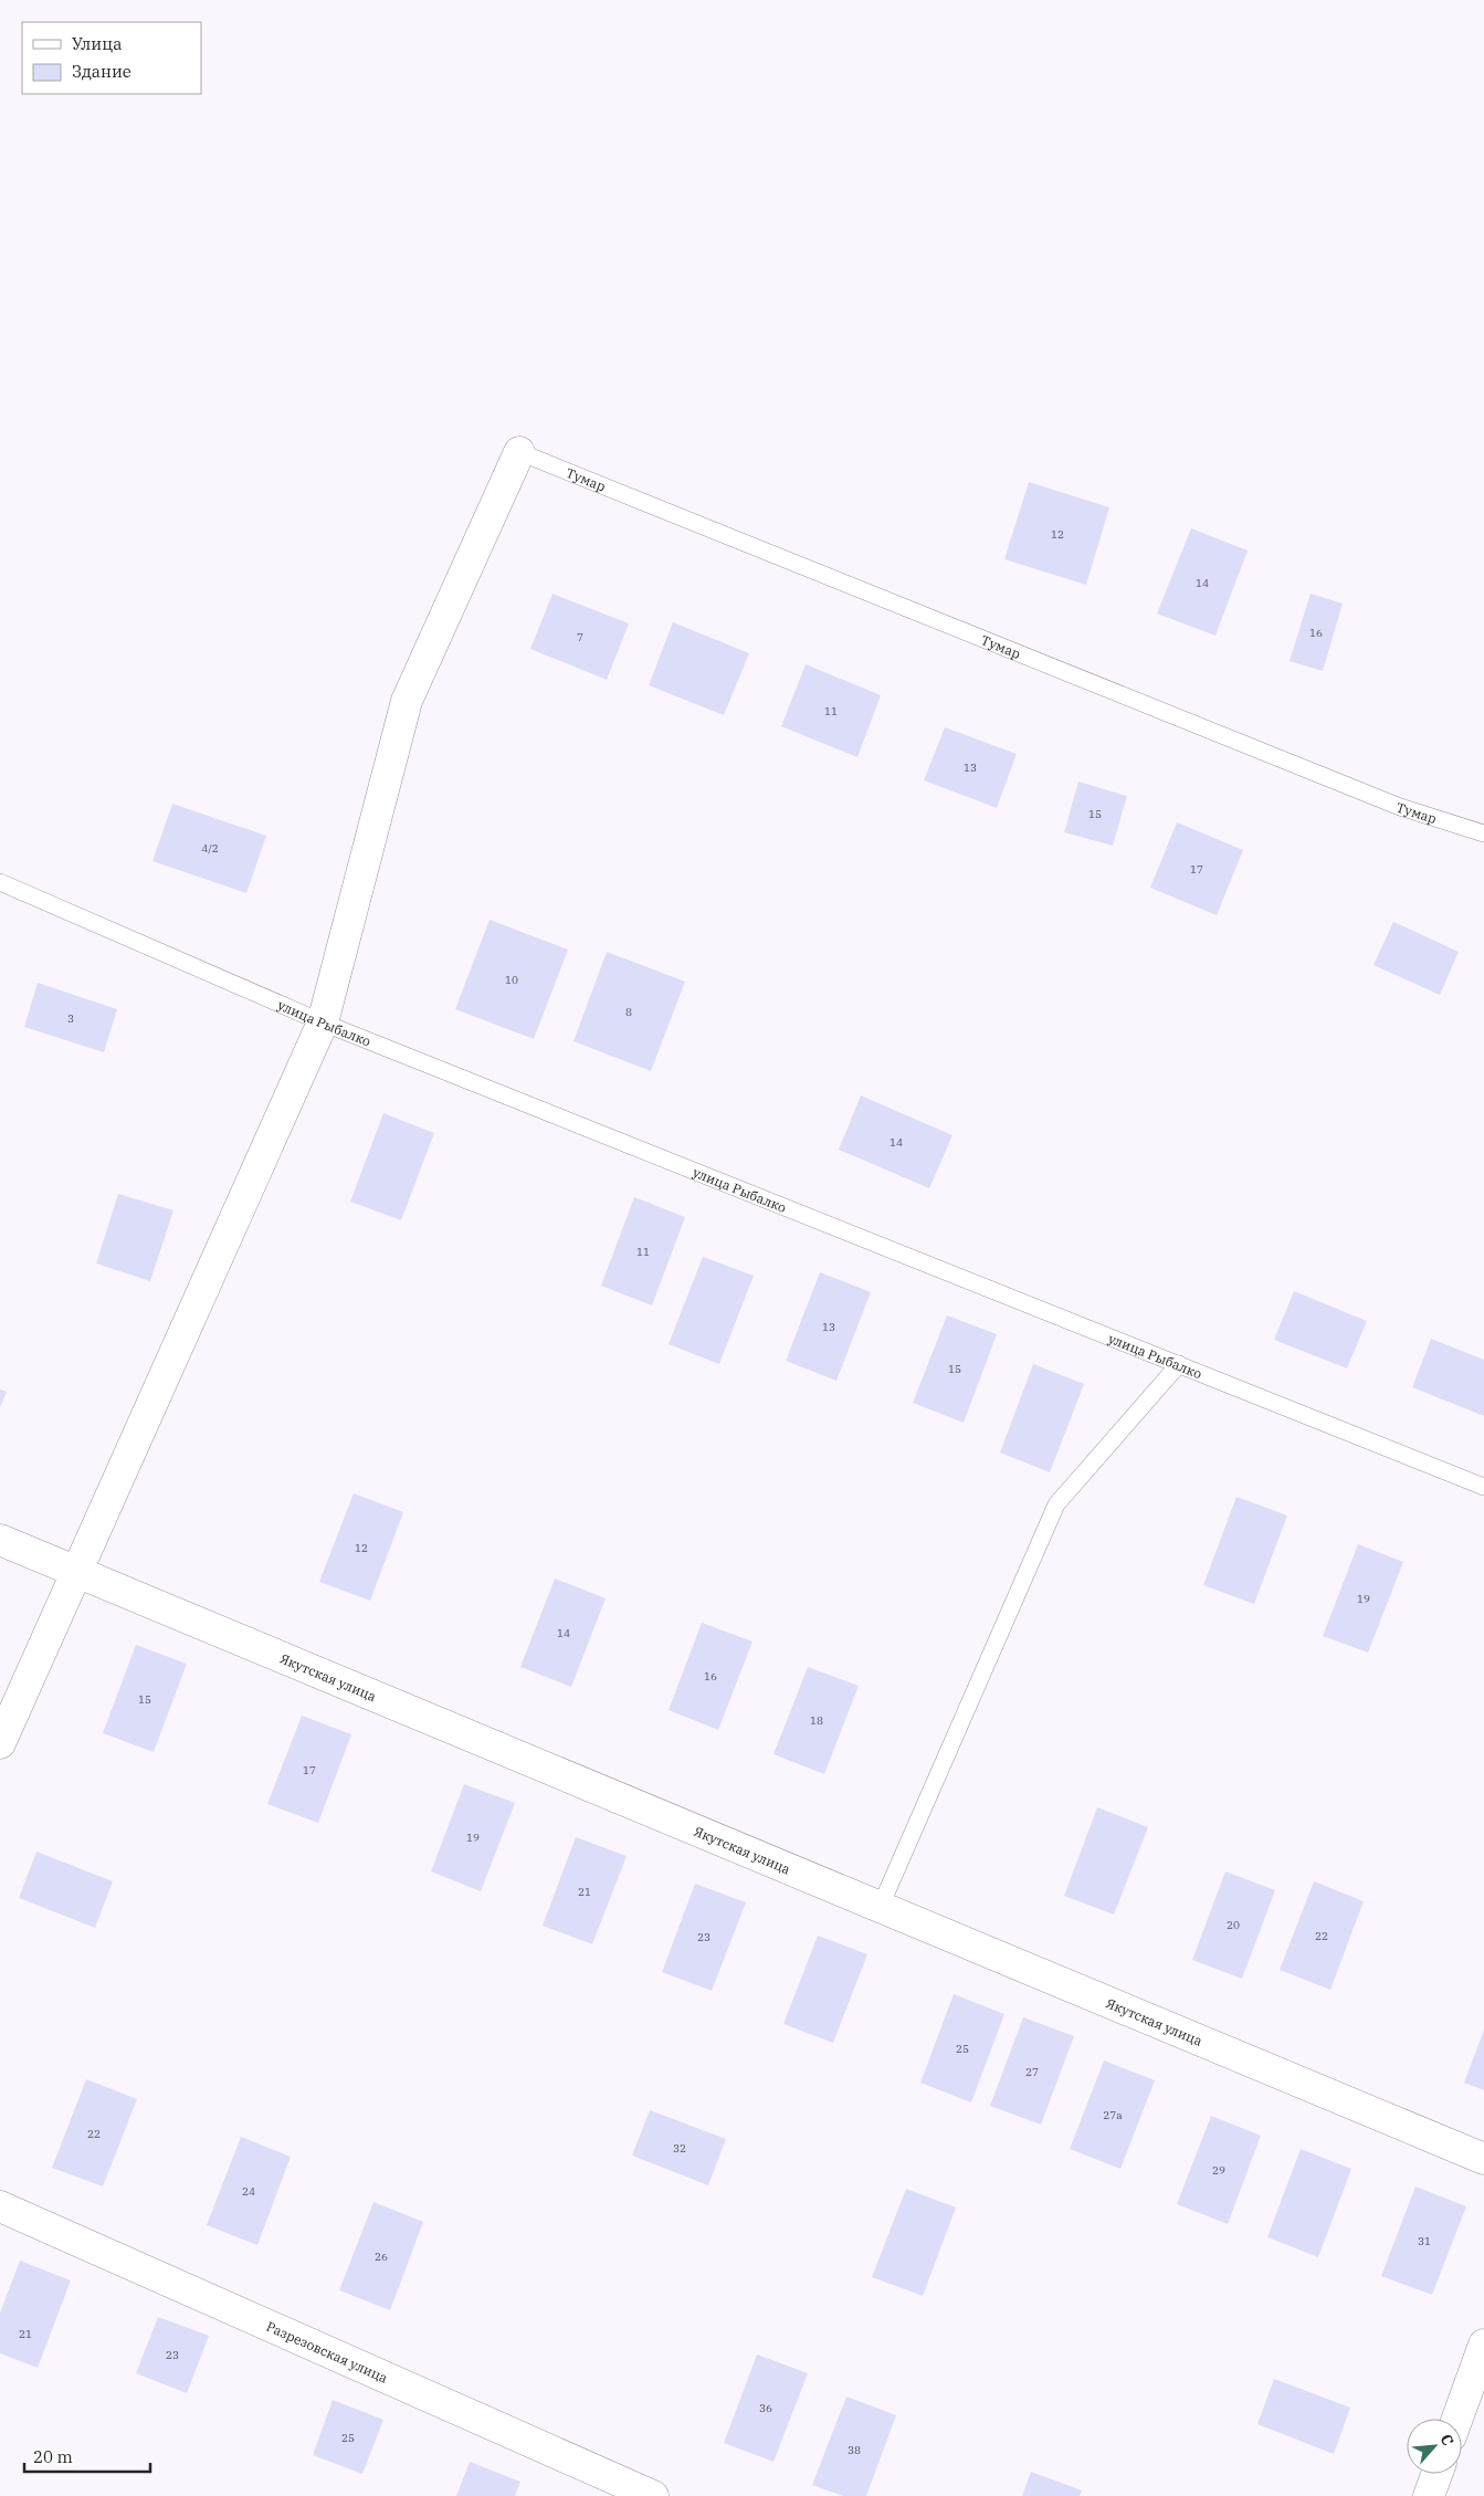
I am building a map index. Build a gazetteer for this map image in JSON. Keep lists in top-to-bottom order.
{
  "streets": {
    "street": ["Якутская улица", "Разрезовская улица"],
    "lane": ["Тумар", "улица Рыбалко"]
  },
  "house_numbers": [
    "12",
    "14",
    "16",
    "7",
    "11",
    "13",
    "15",
    "4/2",
    "17",
    "10",
    "8",
    "3",
    "14",
    "11",
    "13",
    "15",
    "12",
    "19",
    "14",
    "16",
    "15",
    "18",
    "17",
    "19",
    "21",
    "20",
    "22",
    "23",
    "25",
    "27",
    "27а",
    "22",
    "32",
    "29",
    "24",
    "31",
    "26",
    "21",
    "23",
    "36",
    "25",
    "38"
  ],
  "legend": ["Улица", "Здание"],
  "scale_bar": "20 m",
  "north": "top right"
}
